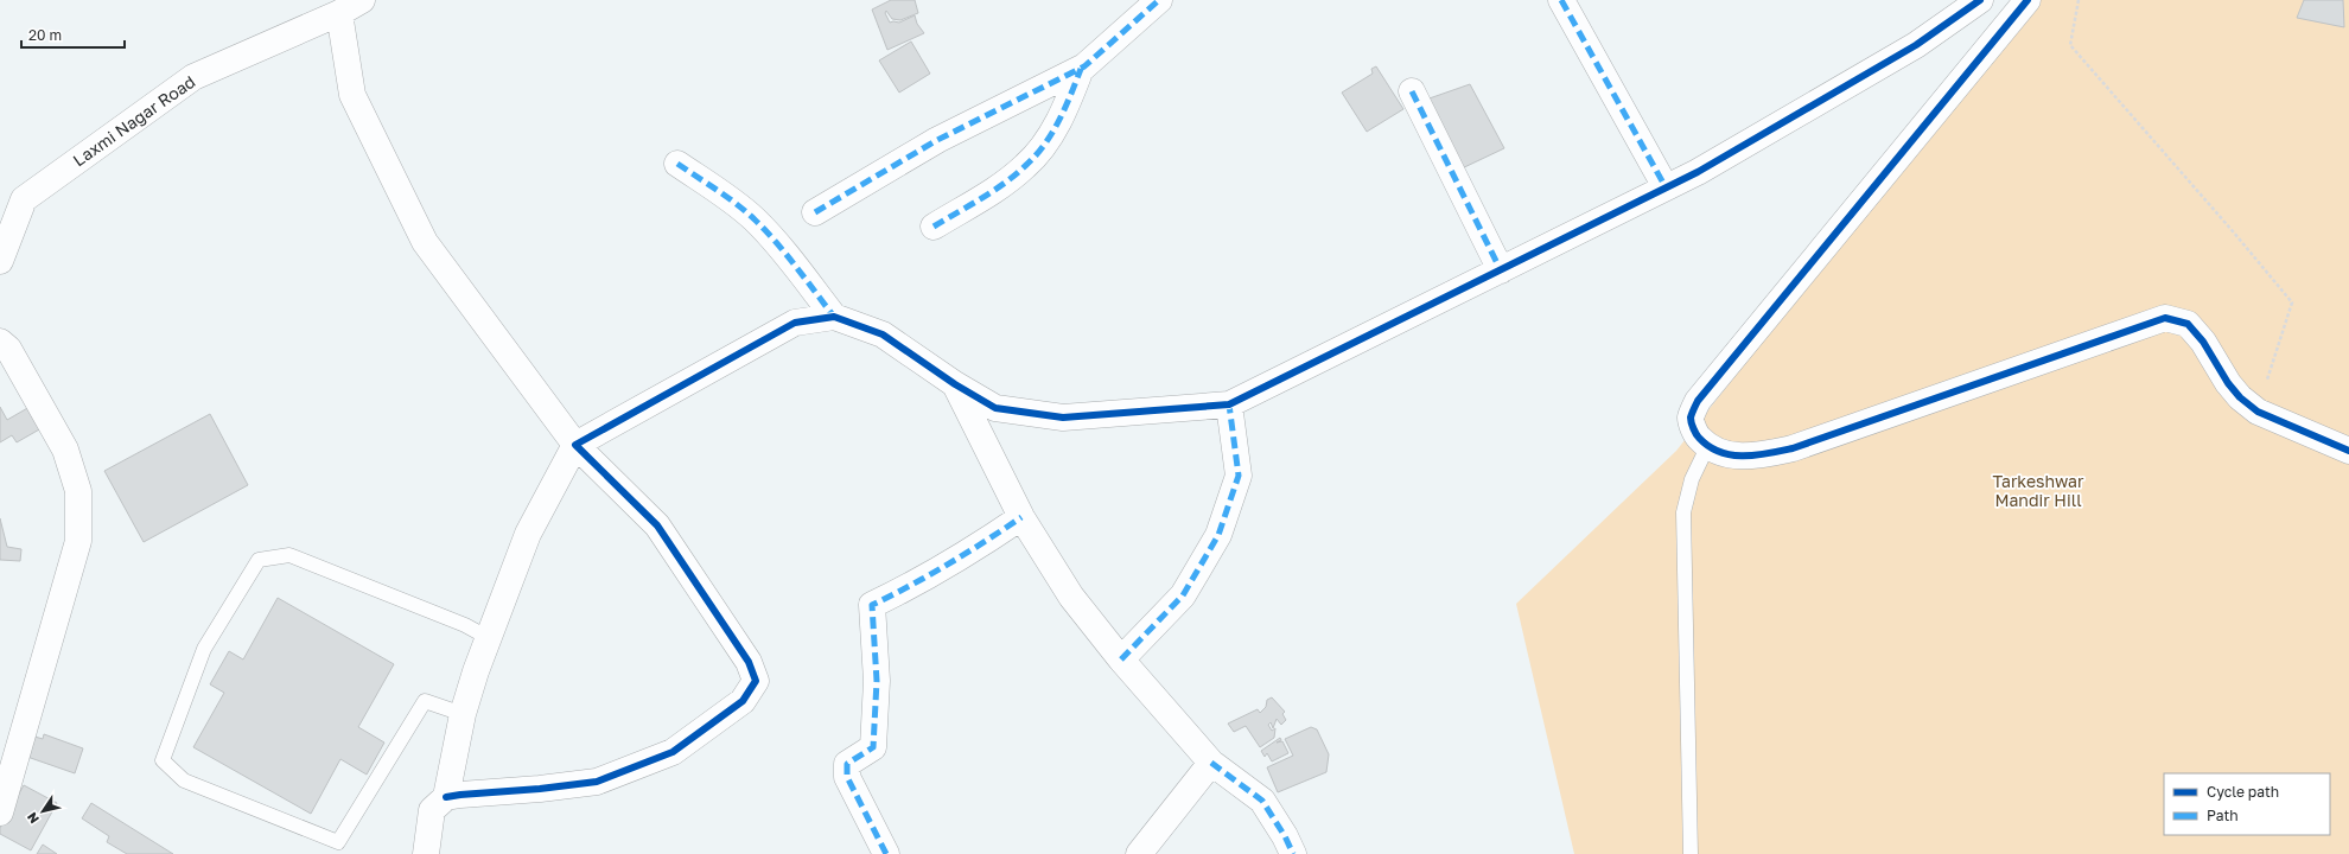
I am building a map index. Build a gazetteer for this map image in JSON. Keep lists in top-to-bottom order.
{
  "streets": {
    "street": ["Laxmi Nagar Road"]
  },
  "parks": ["Tarkeshwar Mandir Hill"],
  "legend": ["Cycle path", "Path"],
  "scale_bar": "20 m",
  "north": "bottom left"
}
